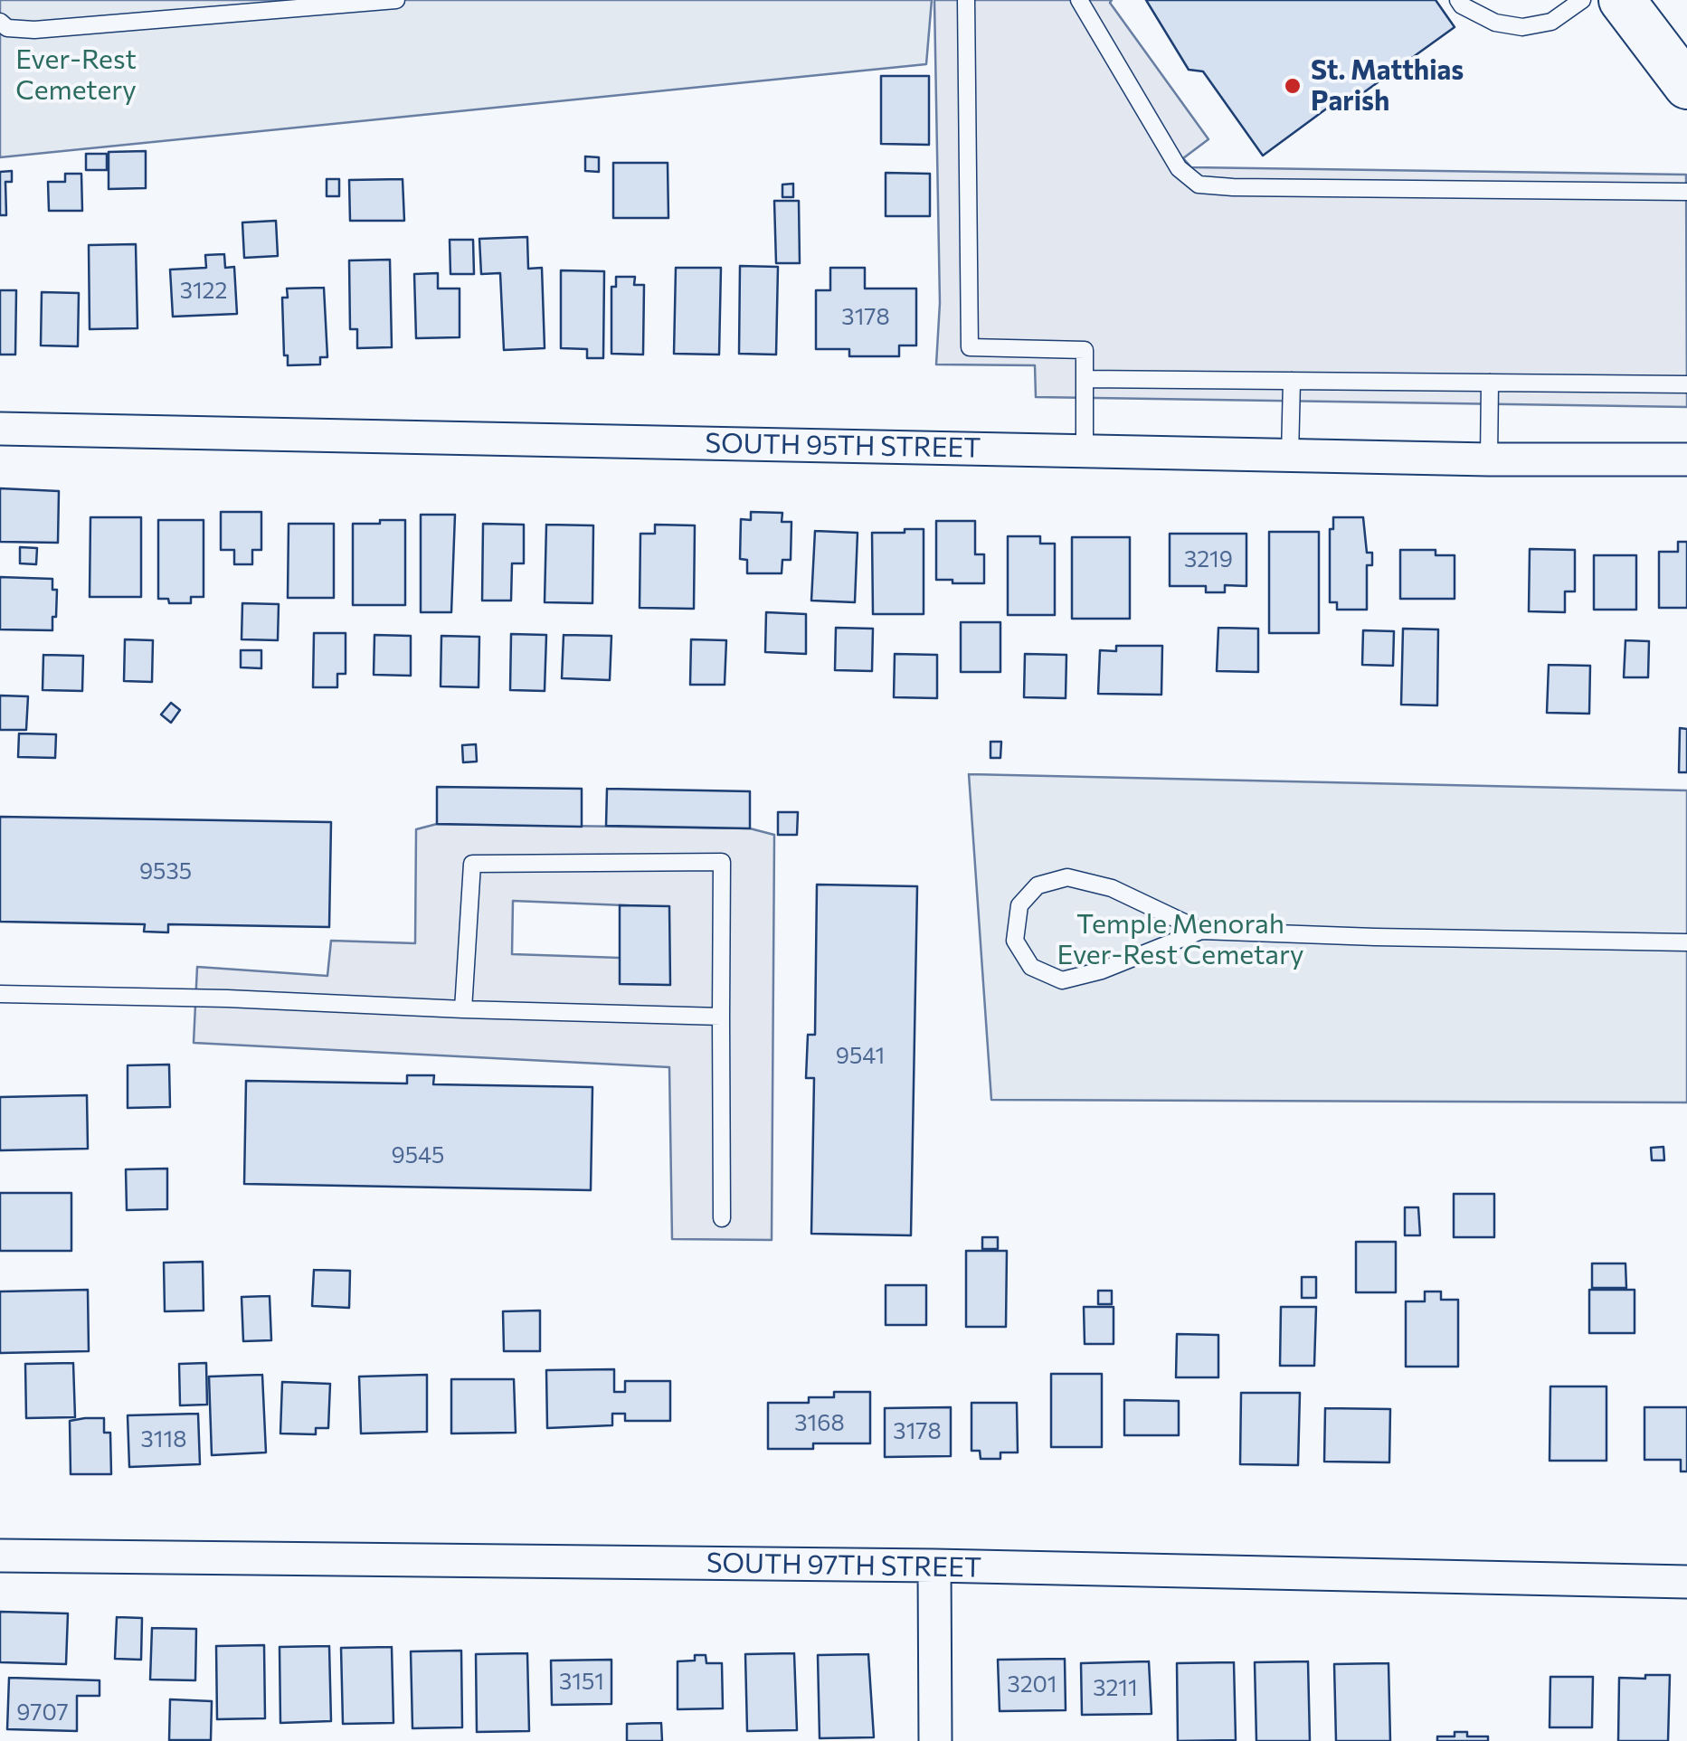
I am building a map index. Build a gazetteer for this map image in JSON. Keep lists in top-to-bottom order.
{
  "streets": {
    "street": ["SOUTH 95TH STREET", "SOUTH 97TH STREET"]
  },
  "parks": ["Ever-Rest Cemetery", "Temple Menorah Ever-Rest Cemetary"],
  "places": ["St. Matthias Parish"],
  "house_numbers": [
    "3122",
    "3178",
    "3219",
    "9535",
    "9541",
    "9545",
    "3168",
    "3178",
    "3118",
    "3151",
    "3201",
    "3211",
    "9707"
  ]
}
